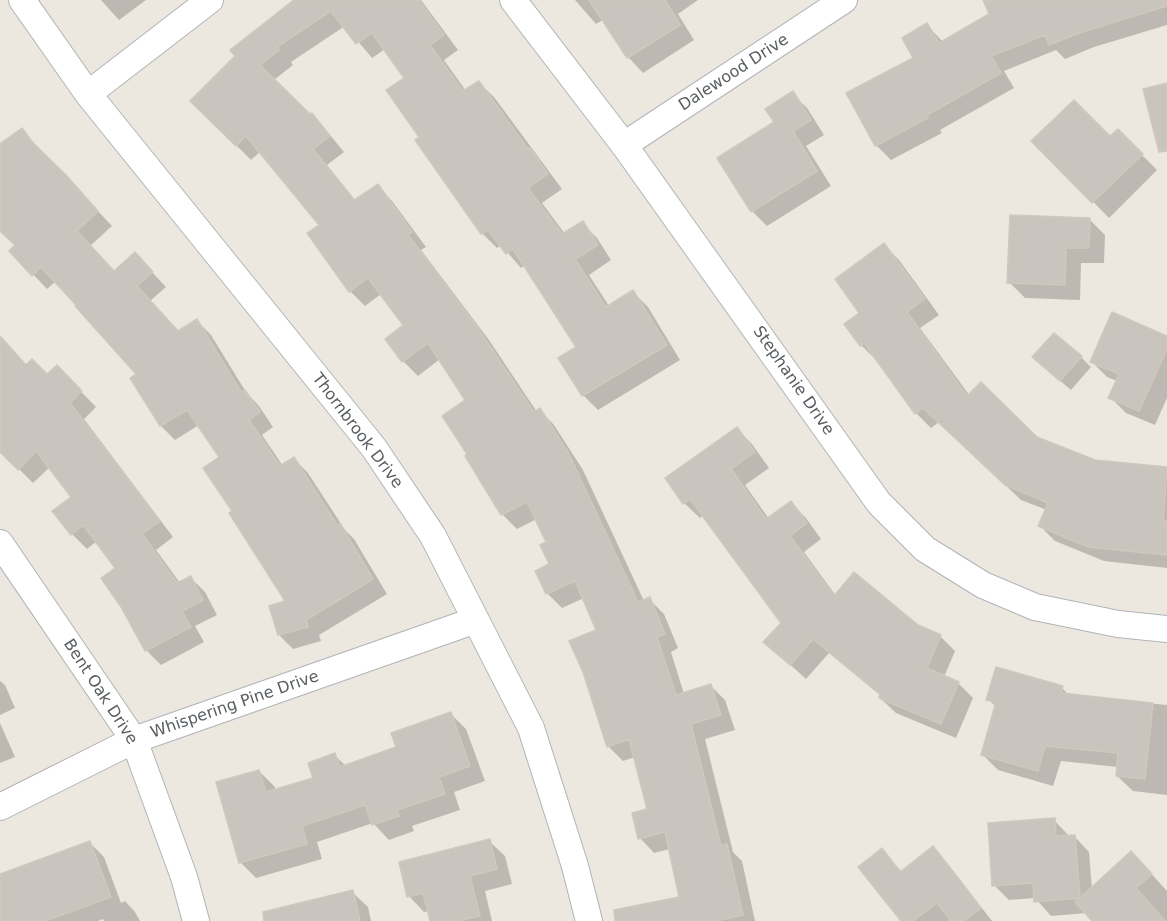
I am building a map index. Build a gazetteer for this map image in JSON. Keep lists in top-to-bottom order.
{
  "streets": {
    "street": [
      "Dalewood Drive",
      "Stephanie Drive",
      "Thornbrook Drive",
      "Bent Oak Drive",
      "Whispering Pine Drive"
    ]
  },
  "crossings": [
    ["Dalewood Drive", "Stephanie Drive"],
    ["Thornbrook Drive", "Whispering Pine Drive"],
    ["Bent Oak Drive", "Whispering Pine Drive"]
  ]
}
